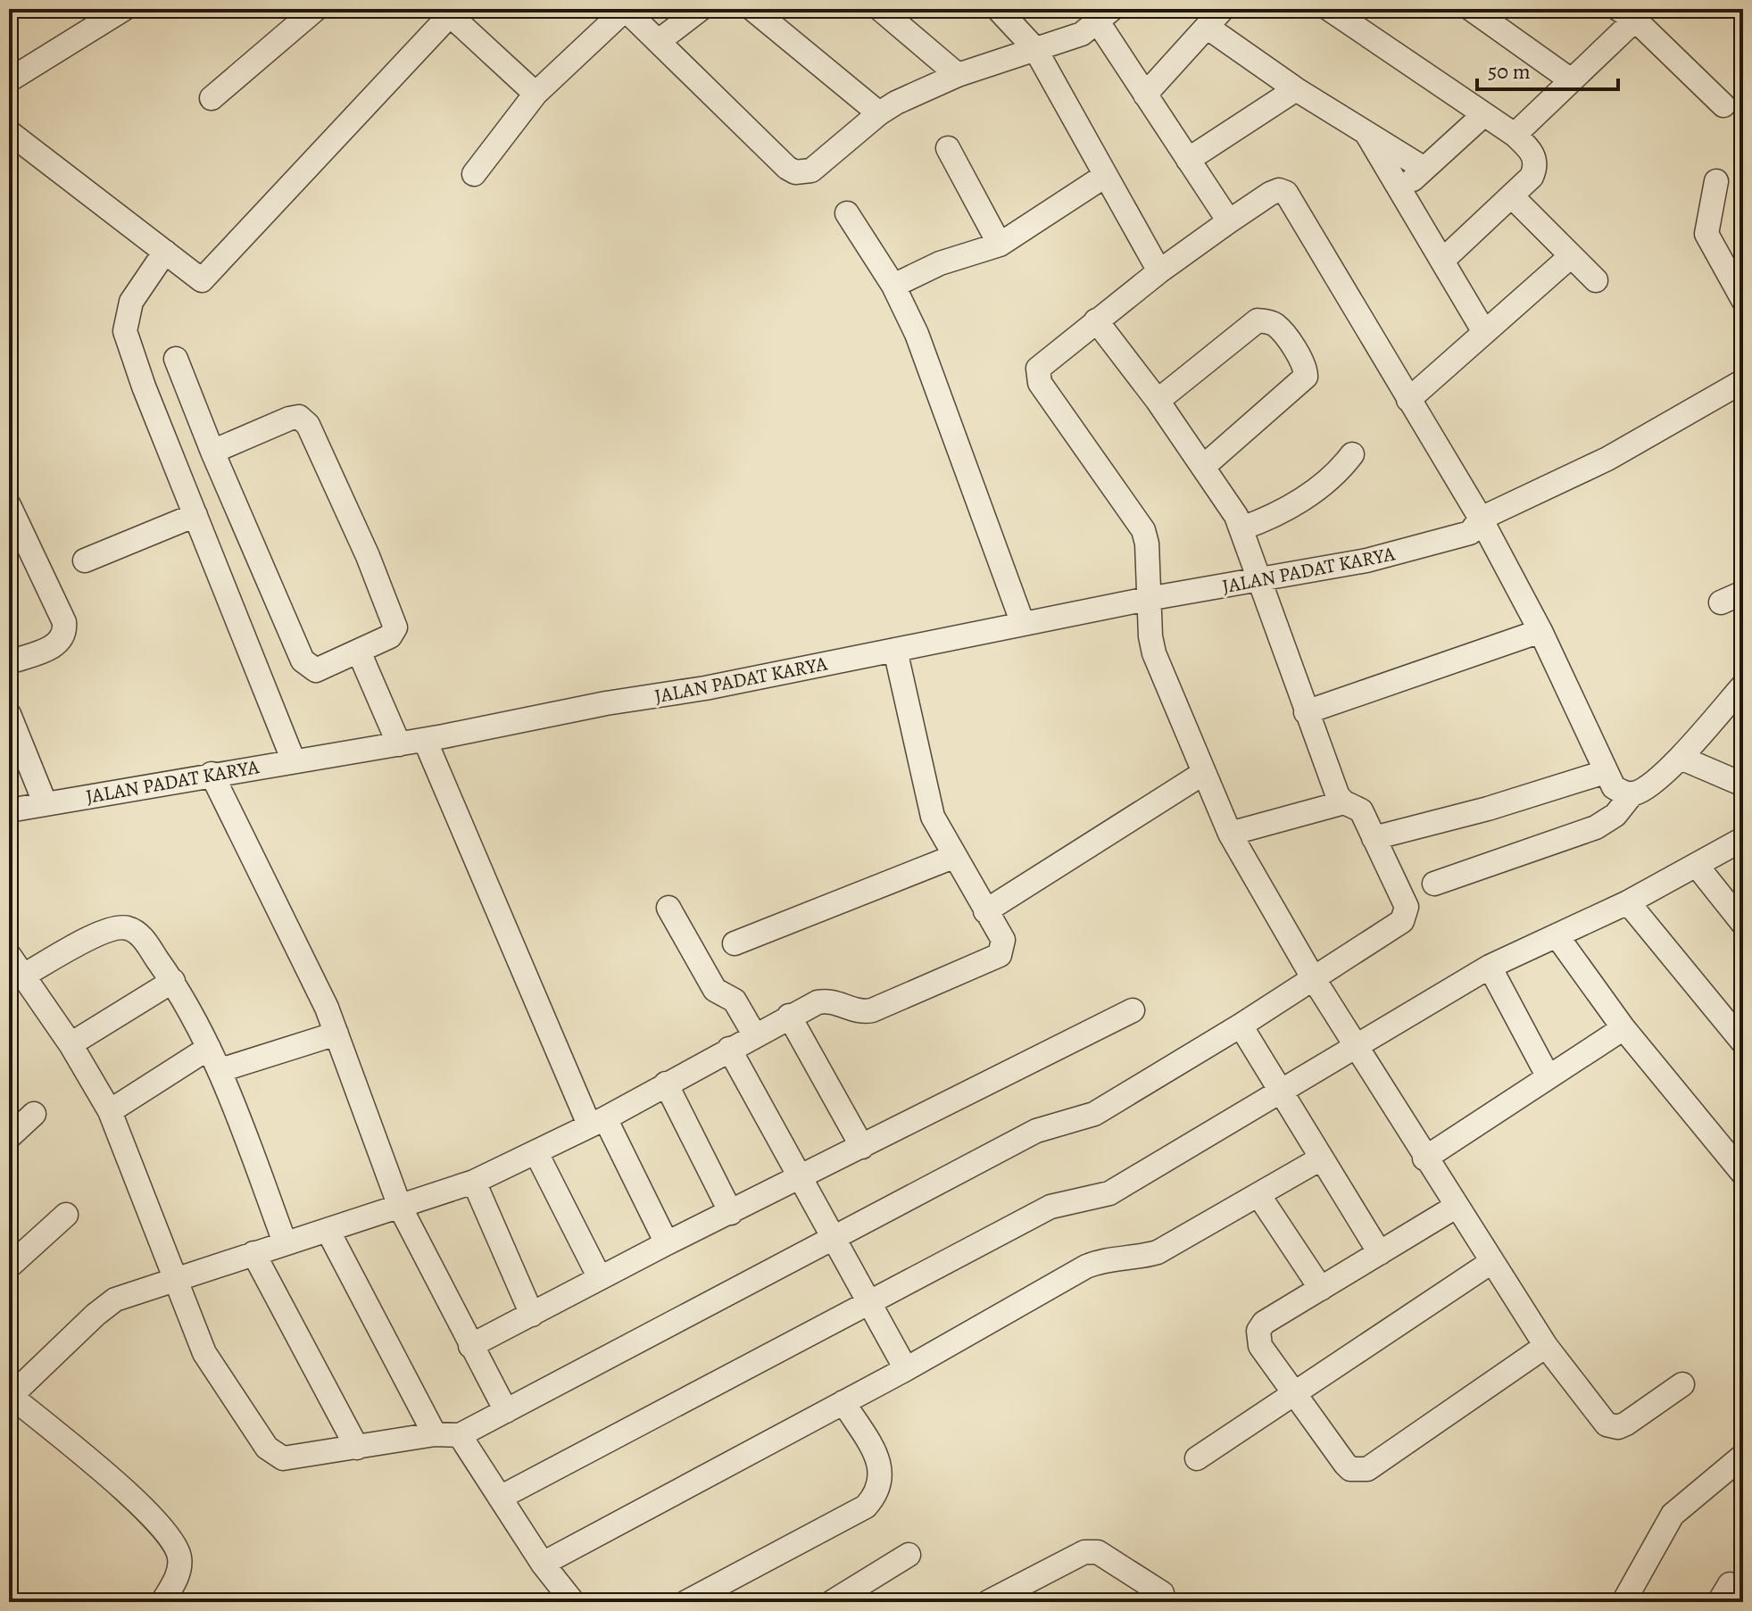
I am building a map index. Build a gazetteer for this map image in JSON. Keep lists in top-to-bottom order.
{
  "streets": {
    "street": ["JALAN PADAT KARYA"]
  },
  "scale_bar": "50 m"
}
